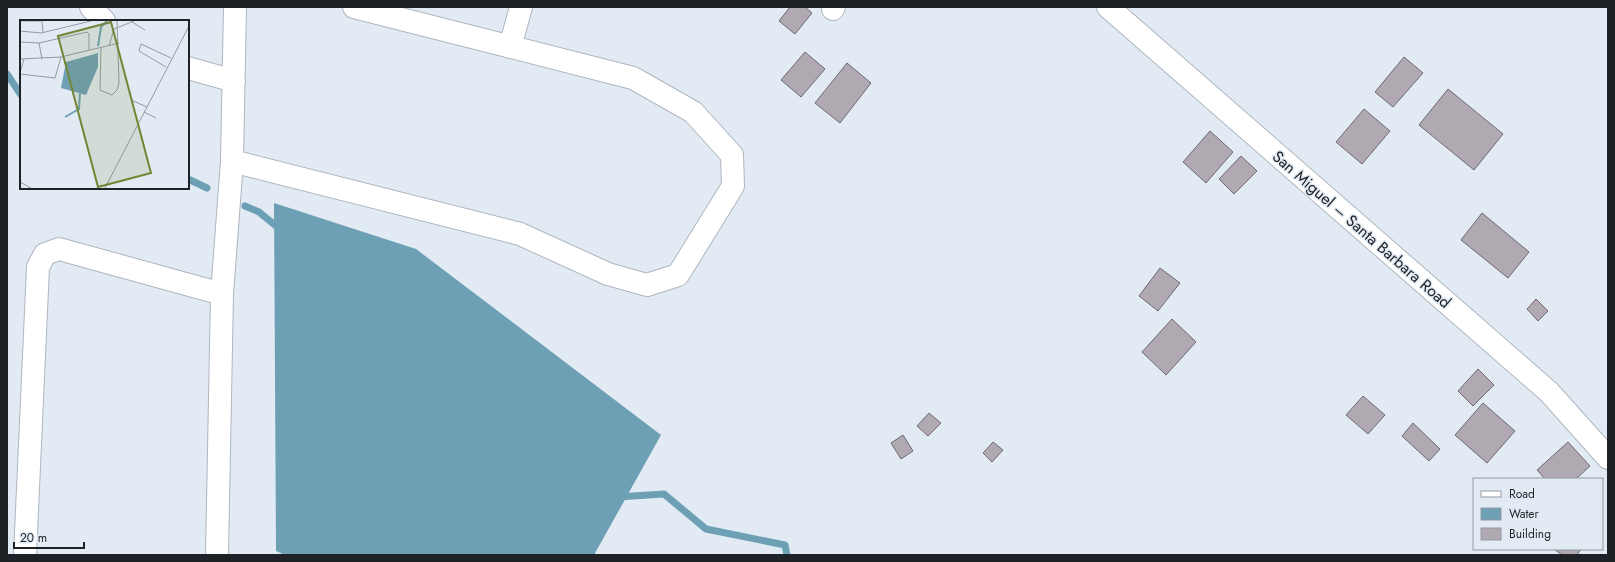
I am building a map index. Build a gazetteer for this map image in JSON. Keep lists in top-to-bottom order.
{
  "streets": {
    "street": ["San Miguel – Santa Barbara Road"]
  },
  "legend": ["Road", "Water", "Building"],
  "scale_bar": "20 m"
}
